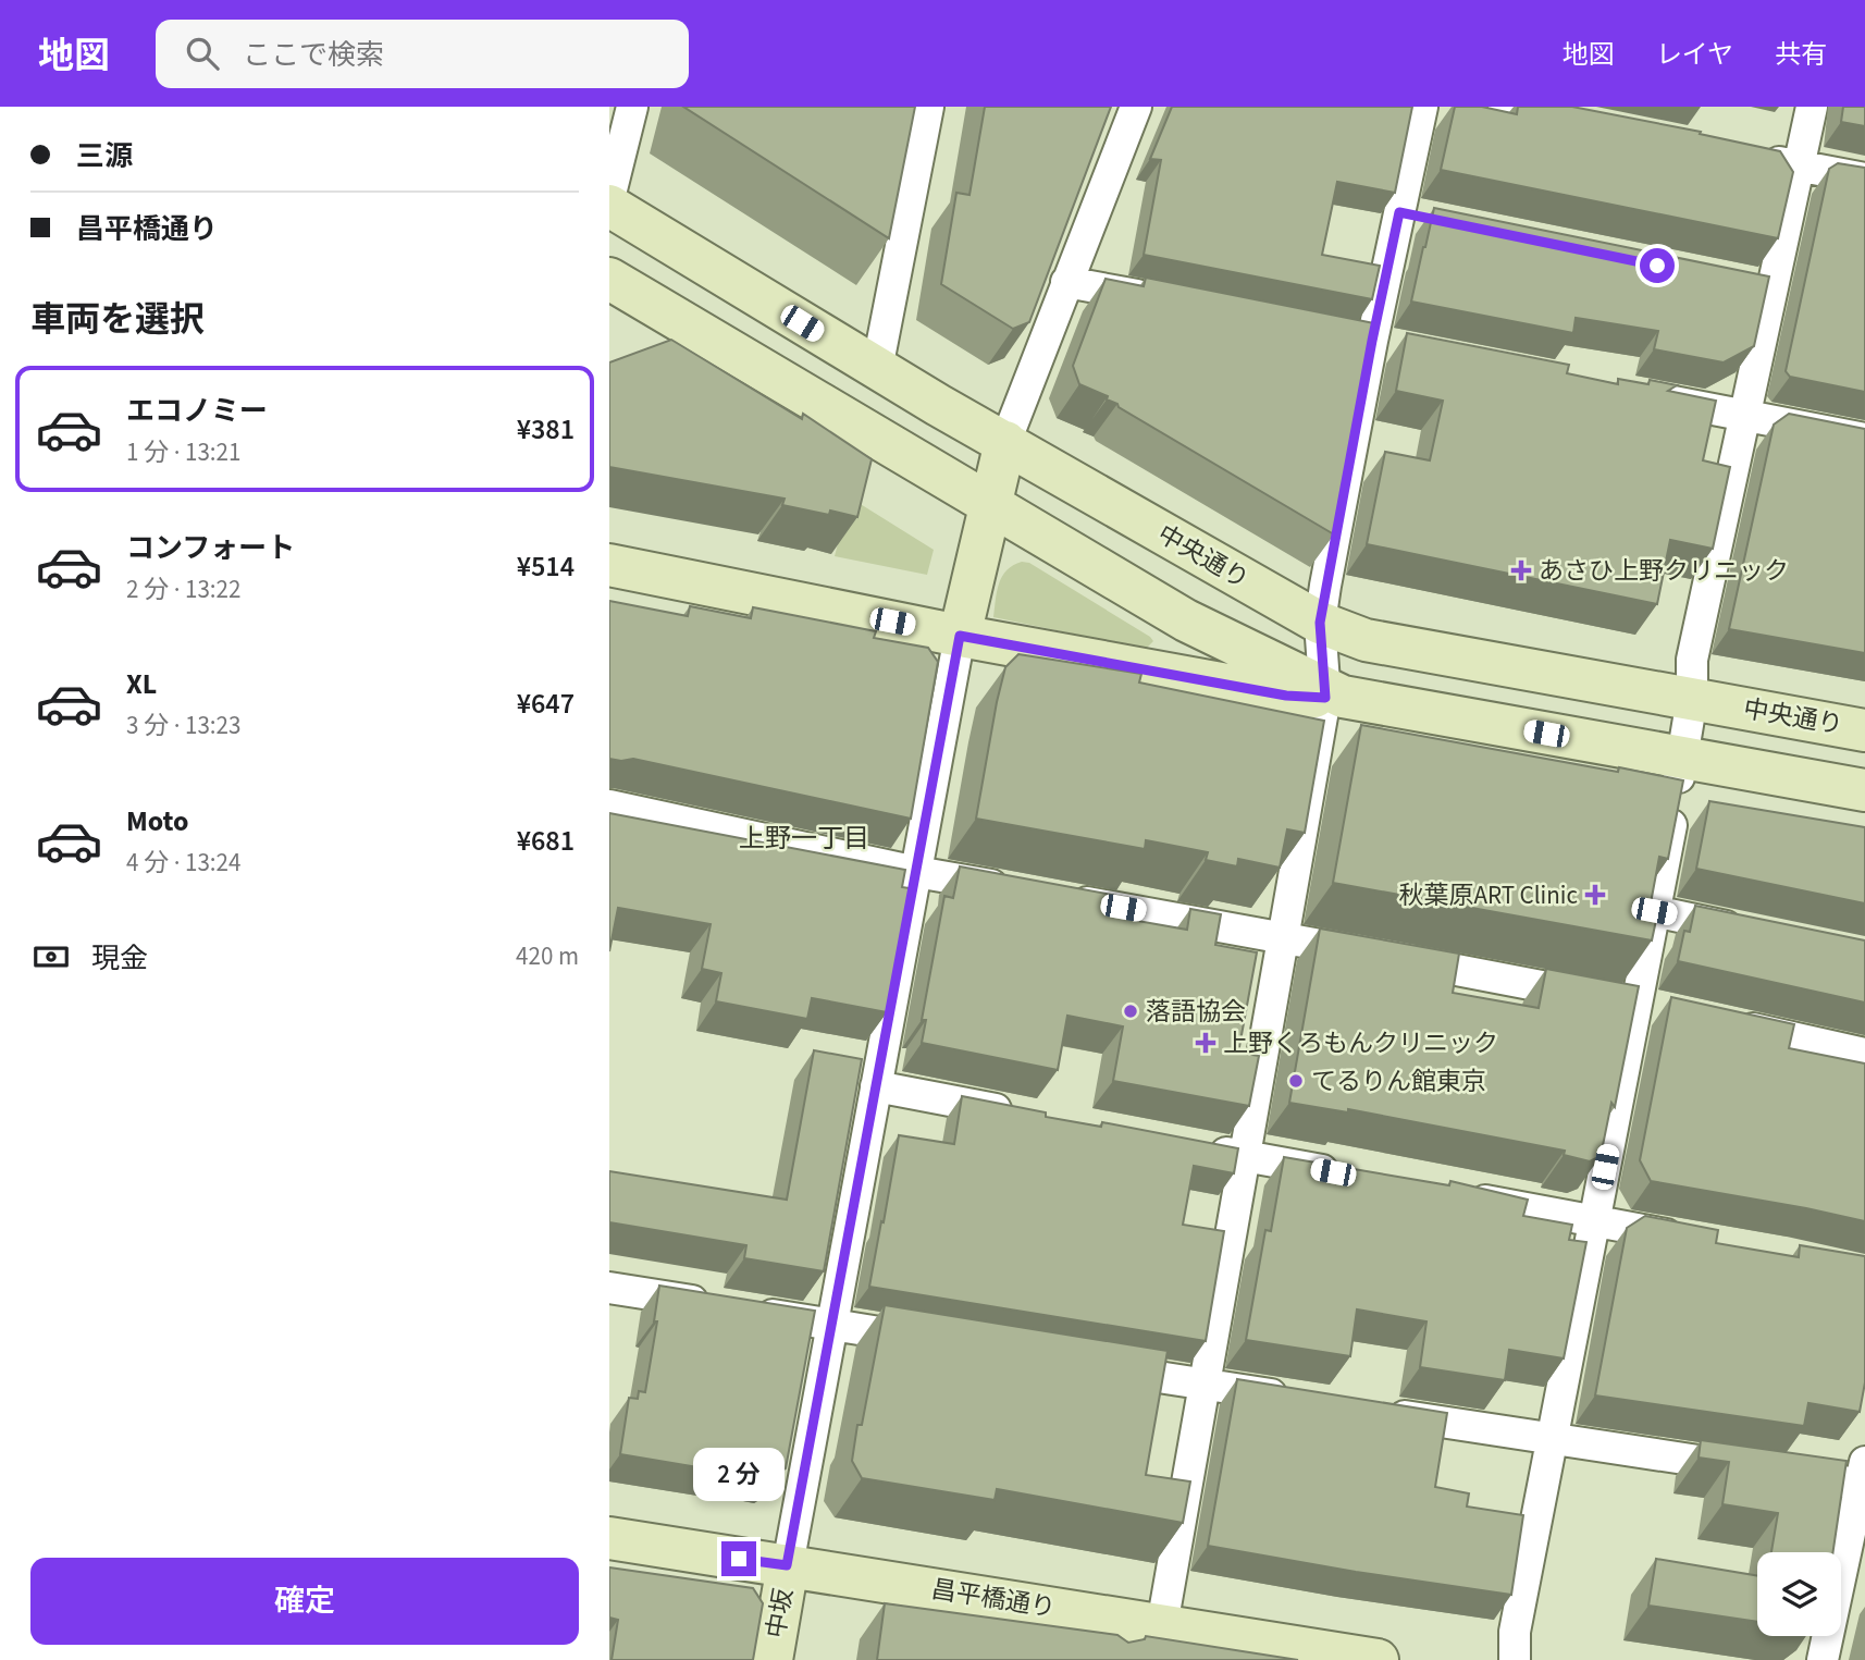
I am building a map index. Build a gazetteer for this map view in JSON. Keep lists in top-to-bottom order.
{
  "streets": {
    "main road": ["中央通り", "昌平橋通り", "中坂"]
  },
  "crossings": [
    ["昌平橋通り", "中坂"]
  ],
  "districts": ["上野一丁目"],
  "places": {
    "health": ["あさひ上野クリニック", "秋葉原ART Clinic", "上野くろもんクリニック"],
    "other": ["落語協会", "てるりん館東京"]
  },
  "page": {
    "header": "地図",
    "search": "ここで検索",
    "nav": ["地図", "レイヤ", "共有"],
    "banner": ["三源", "昌平橋通り"],
    "heading": "車両を選択",
    "list": [
      {
        "name": "エコノミー",
        "note": "1 分 · 13:21",
        "value": "¥381"
      },
      {
        "name": "コンフォート",
        "note": "2 分 · 13:22",
        "value": "¥514"
      },
      {
        "name": "XL",
        "note": "3 分 · 13:23",
        "value": "¥647"
      },
      {
        "name": "Moto",
        "note": "4 分 · 13:24",
        "value": "¥681"
      }
    ],
    "pay": ["現金", "420 m"],
    "bubble": "2 分",
    "buttons": "確定"
  }
}
